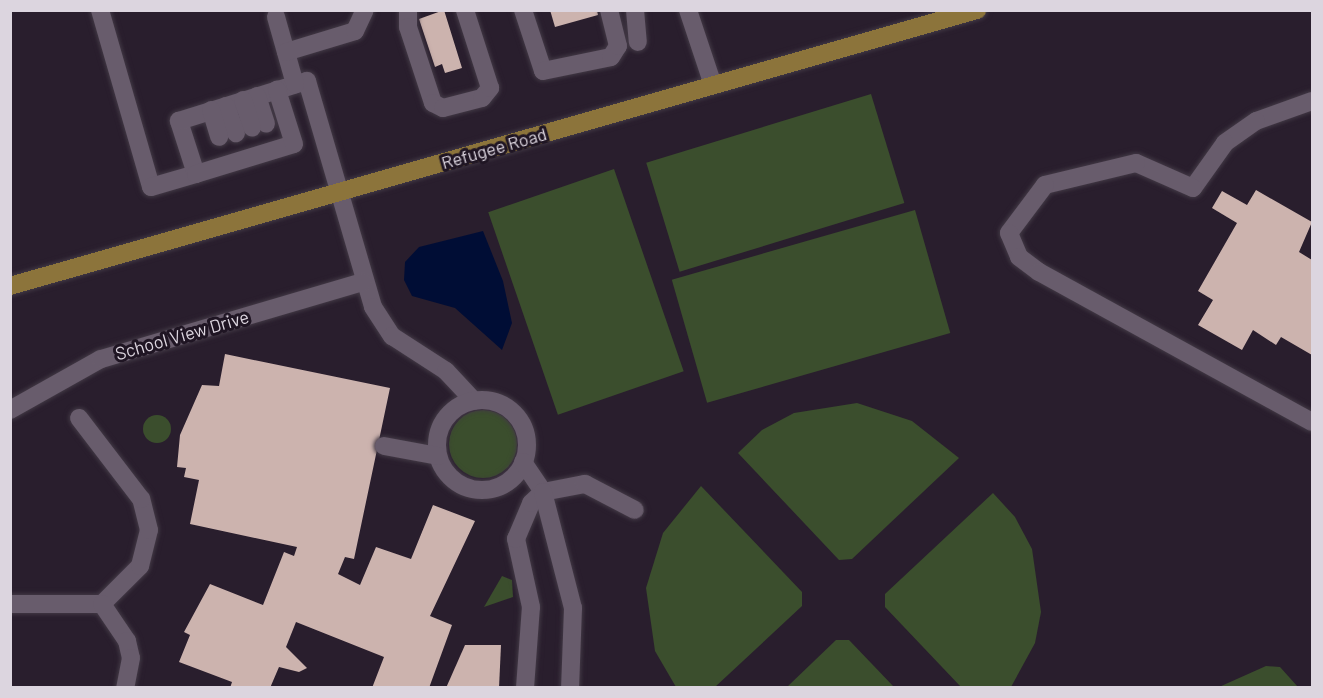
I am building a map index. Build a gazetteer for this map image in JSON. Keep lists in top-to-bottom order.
{
  "streets": {
    "main road": ["Refugee Road"],
    "street": ["School View Drive"]
  }
}
